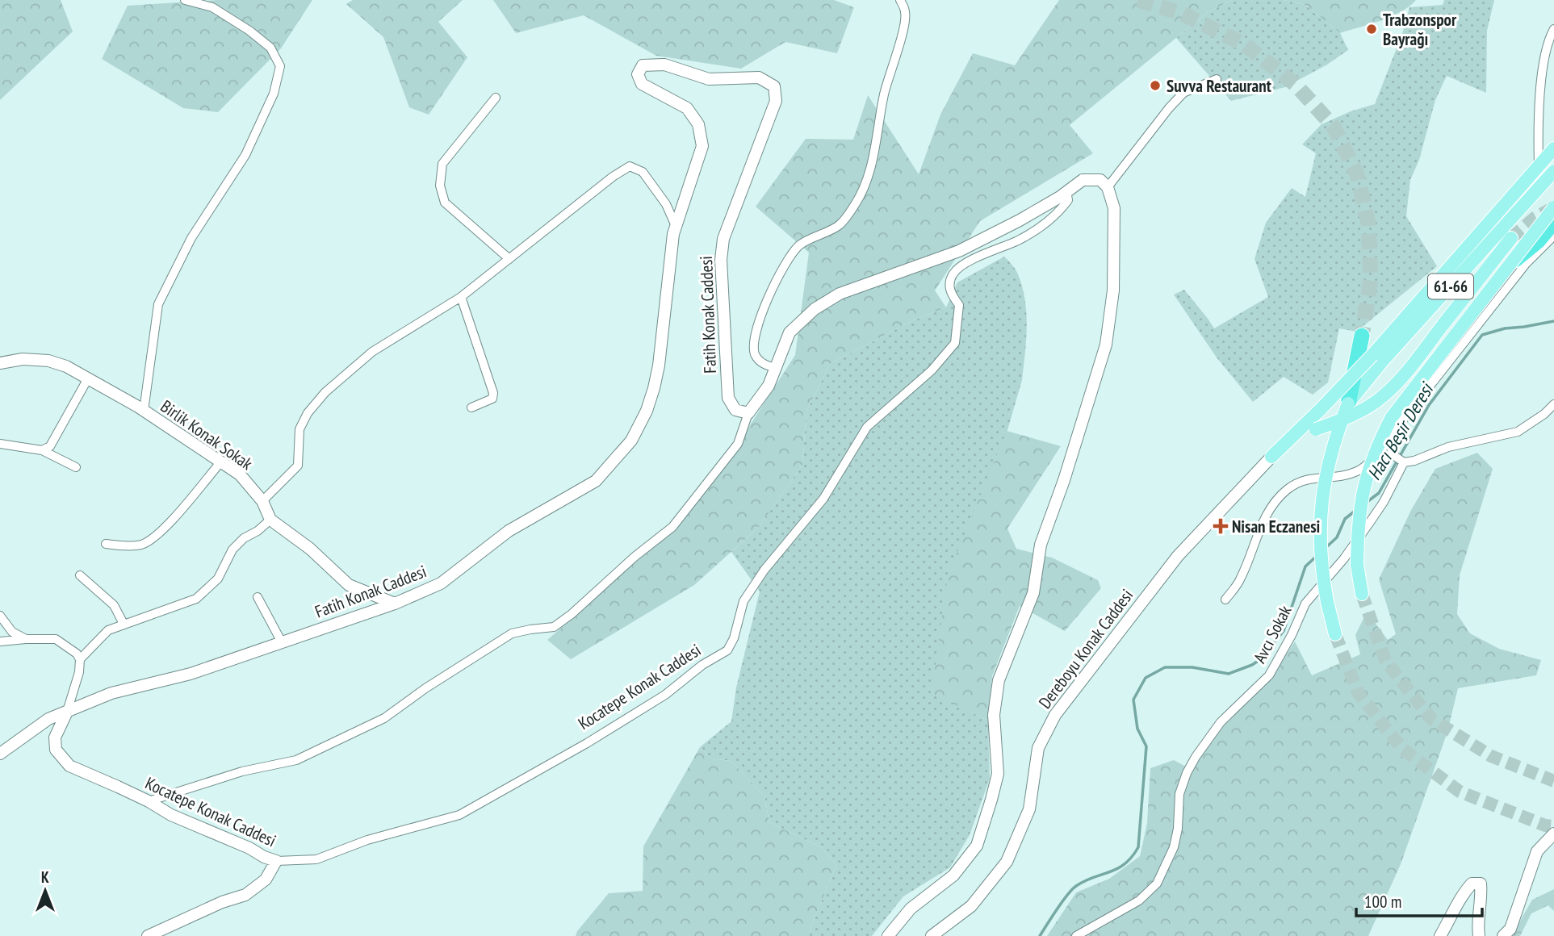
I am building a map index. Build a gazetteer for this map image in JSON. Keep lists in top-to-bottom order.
{
  "streets": {
    "main road": [
      "61-66",
      "Fatih Konak Caddesi",
      "Birlik Konak Sokak",
      "Dereboyu Konak Caddesi",
      "Kocatepe Konak Caddesi"
    ],
    "street": ["Avcı Sokak"]
  },
  "crossings": [
    ["Fatih Konak Caddesi", "Birlik Konak Sokak"],
    ["Fatih Konak Caddesi", "Kocatepe Konak Caddesi"]
  ],
  "water": ["Hacı Beşir Deresi"],
  "places": {
    "other": ["Trabzonspor Bayrağı", "Suvva Restaurant"],
    "health": ["Nisan Eczanesi"]
  },
  "scale_bar": "100 m",
  "north": "top"
}
